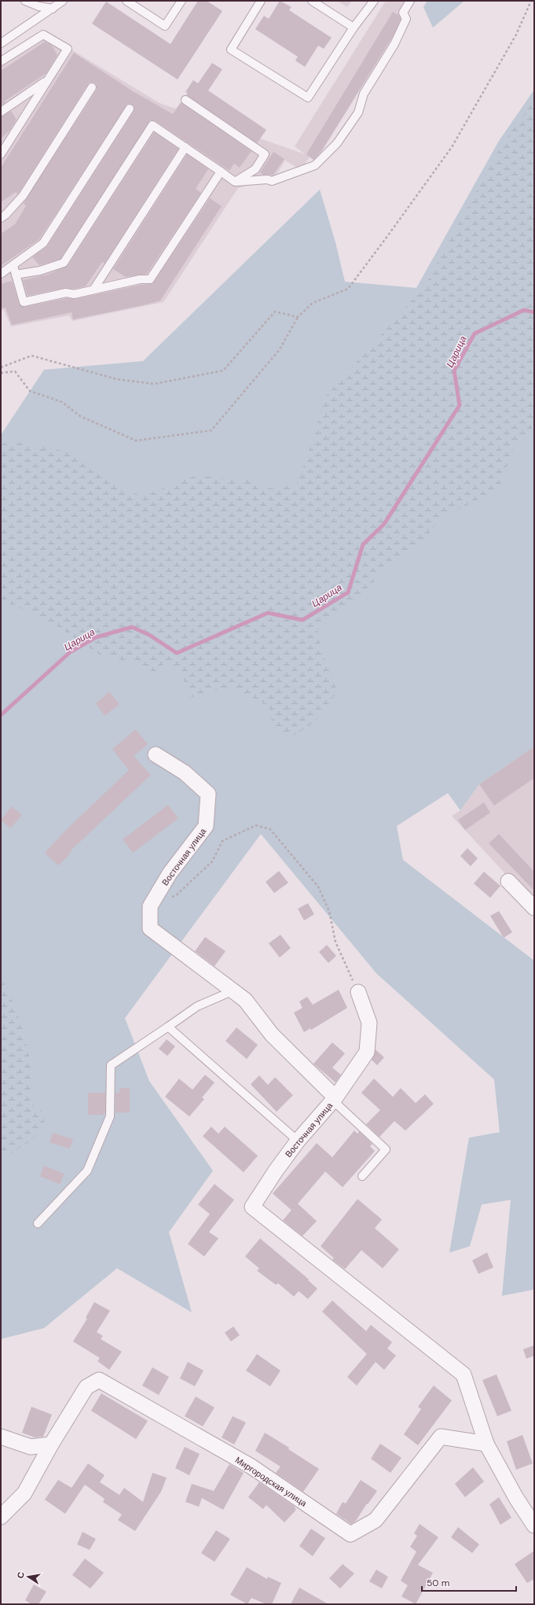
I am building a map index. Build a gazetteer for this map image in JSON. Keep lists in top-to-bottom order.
{
  "streets": {
    "street": ["Восточная улица", "Миргородская улица"]
  },
  "crossings": [
    ["Восточная улица", "Миргородская улица"]
  ],
  "water": ["Царица"],
  "scale_bar": "50 m",
  "north": "left"
}
